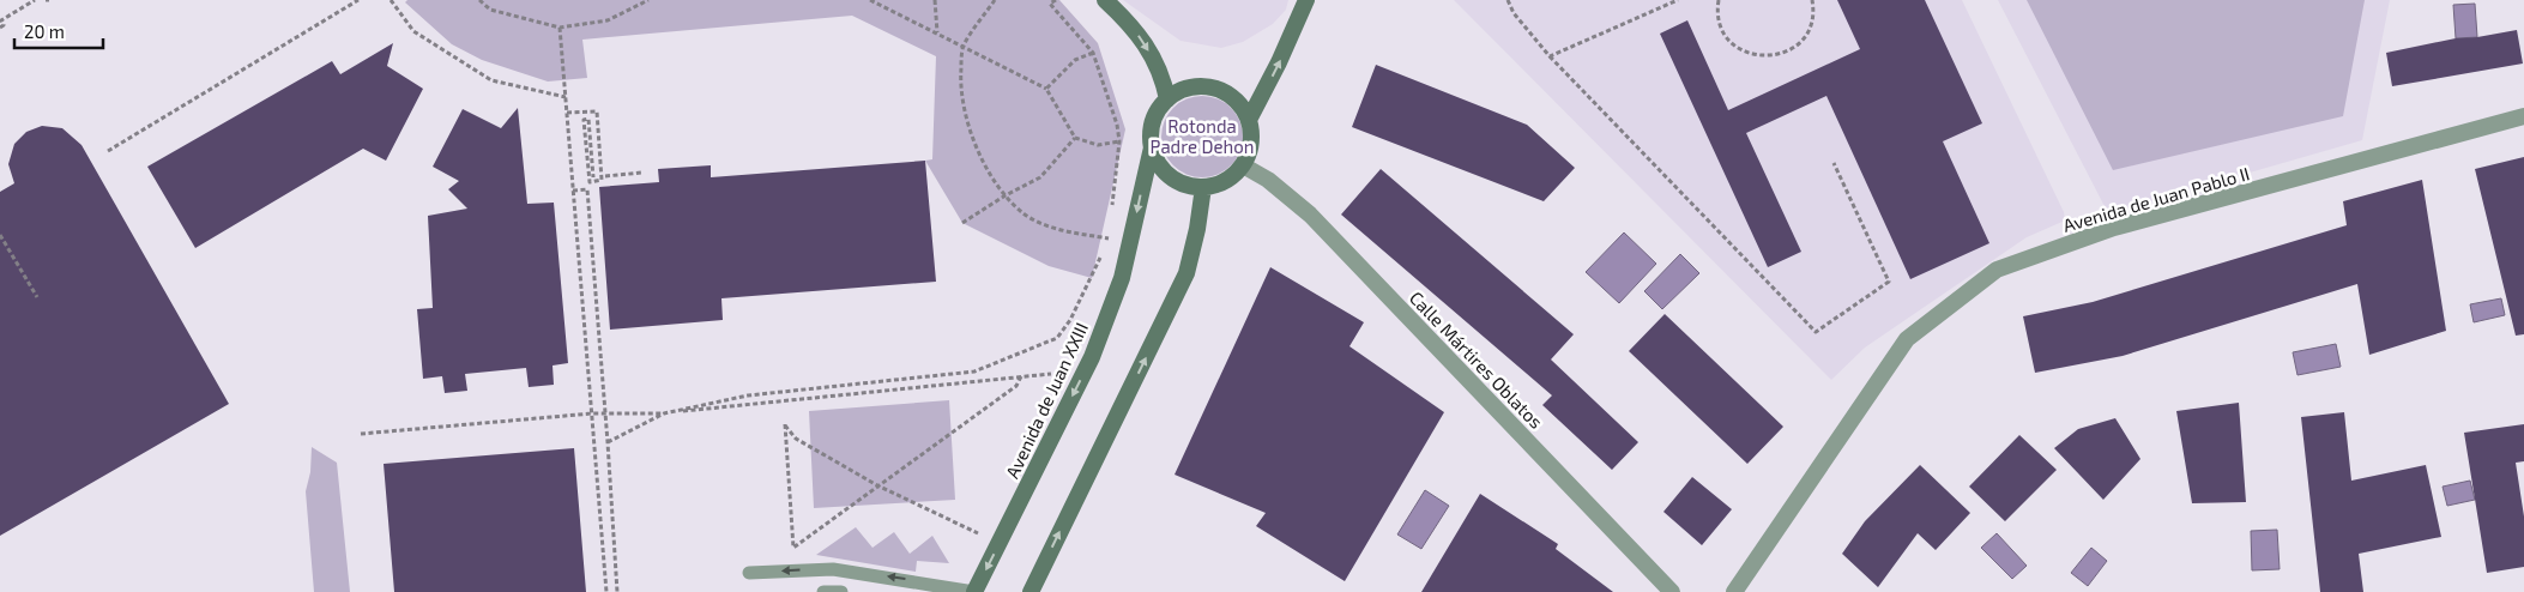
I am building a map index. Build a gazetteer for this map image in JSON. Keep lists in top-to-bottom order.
{
  "streets": {
    "main road": ["Avenida de Juan XXIII"],
    "street": ["Avenida de Juan Pablo II", "Calle Mártires Oblatos"]
  },
  "crossings": [
    ["Calle Mártires Oblatos", "Avenida de Juan XXIII"]
  ],
  "parks": ["Rotonda Padre Dehon"],
  "scale_bar": "20 m"
}
